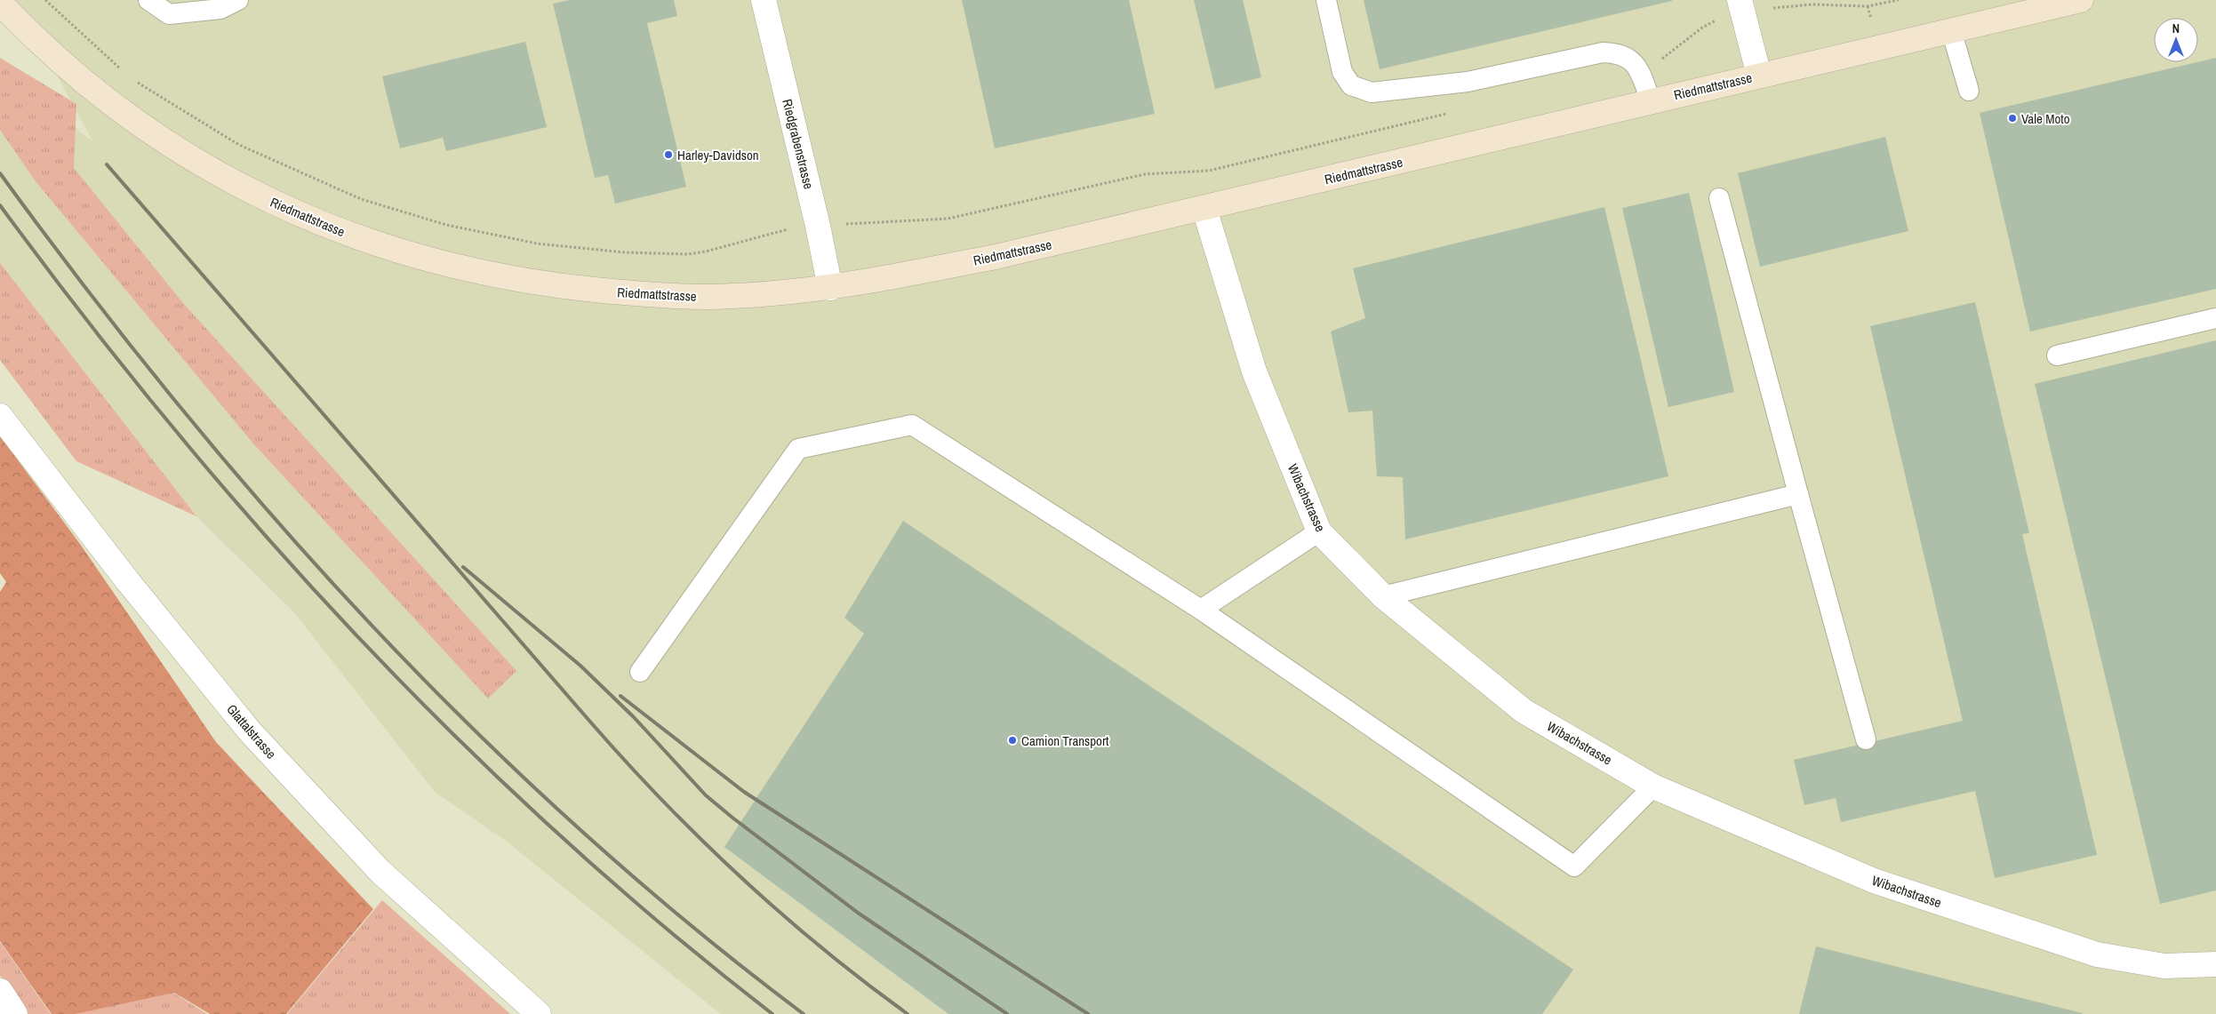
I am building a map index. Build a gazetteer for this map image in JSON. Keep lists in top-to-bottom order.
{
  "streets": {
    "main road": ["Riedmattstrasse"],
    "street": ["Riedgrabenstrasse", "Wibachstrasse", "Glattalstrasse"]
  },
  "crossings": [
    ["Riedmattstrasse", "Riedgrabenstrasse"],
    ["Riedmattstrasse", "Wibachstrasse"]
  ],
  "places": ["Vale Moto", "Harley-Davidson", "Camion Transport"],
  "north": "top"
}
